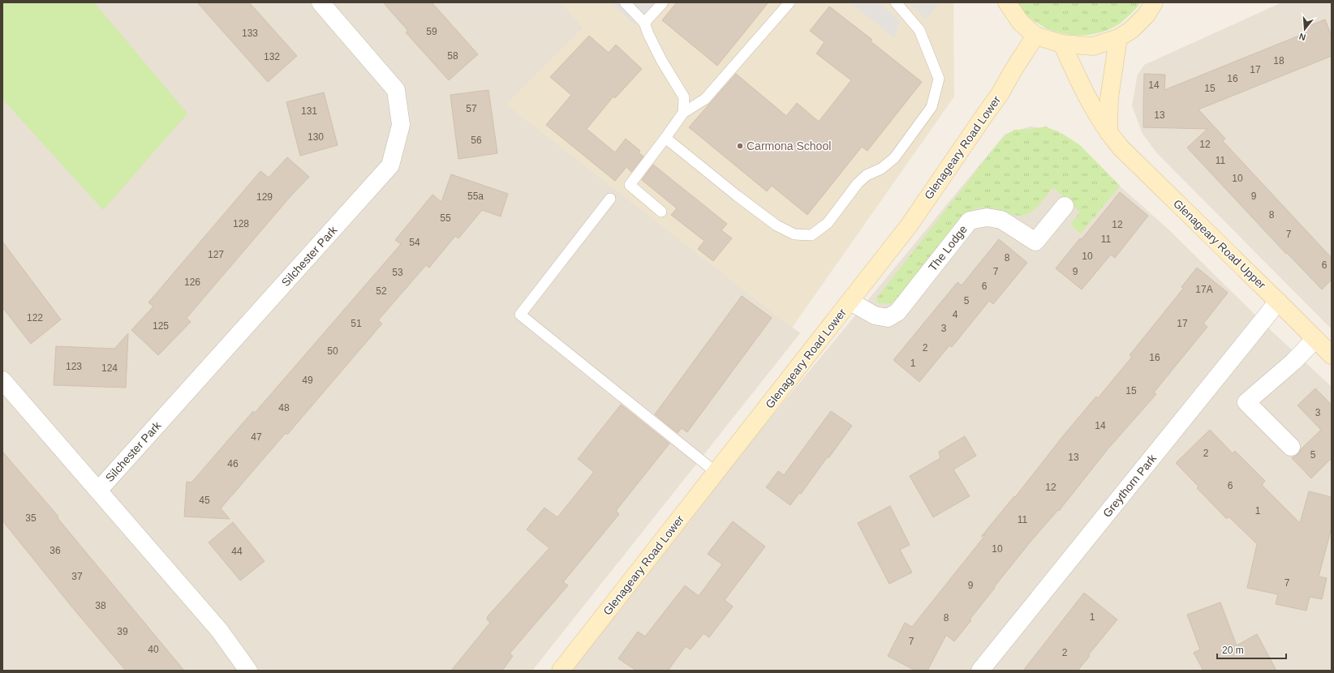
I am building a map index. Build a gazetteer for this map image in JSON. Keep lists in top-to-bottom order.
{
  "streets": {
    "main road": ["Glenageary Road Lower", "Glenageary Road Upper"],
    "street": ["The Lodge", "Silchester Park", "Greythorn Park"]
  },
  "crossings": [
    ["Glenageary Road Lower", "The Lodge"],
    ["Glenageary Road Upper", "Greythorn Park"]
  ],
  "places": ["Carmona School"],
  "house_numbers": [
    "59",
    "133",
    "58",
    "132",
    "18",
    "17",
    "16",
    "14",
    "15",
    "57",
    "131",
    "13",
    "130",
    "56",
    "12",
    "11",
    "10",
    "55a",
    "9",
    "129",
    "8",
    "55",
    "128",
    "12",
    "7",
    "11",
    "54",
    "127",
    "10",
    "8",
    "6",
    "7",
    "9",
    "53",
    "126",
    "6",
    "17A",
    "52",
    "5",
    "4",
    "122",
    "51",
    "17",
    "125",
    "3",
    "2",
    "50",
    "16",
    "1",
    "123",
    "124",
    "49",
    "15",
    "48",
    "3",
    "14",
    "47",
    "2",
    "5",
    "13",
    "46",
    "6",
    "12",
    "45",
    "1",
    "35",
    "11",
    "10",
    "36",
    "44",
    "37",
    "7",
    "9",
    "38",
    "1",
    "8",
    "39",
    "7",
    "40",
    "2"
  ],
  "scale_bar": "20 m",
  "north": "bottom"
}
